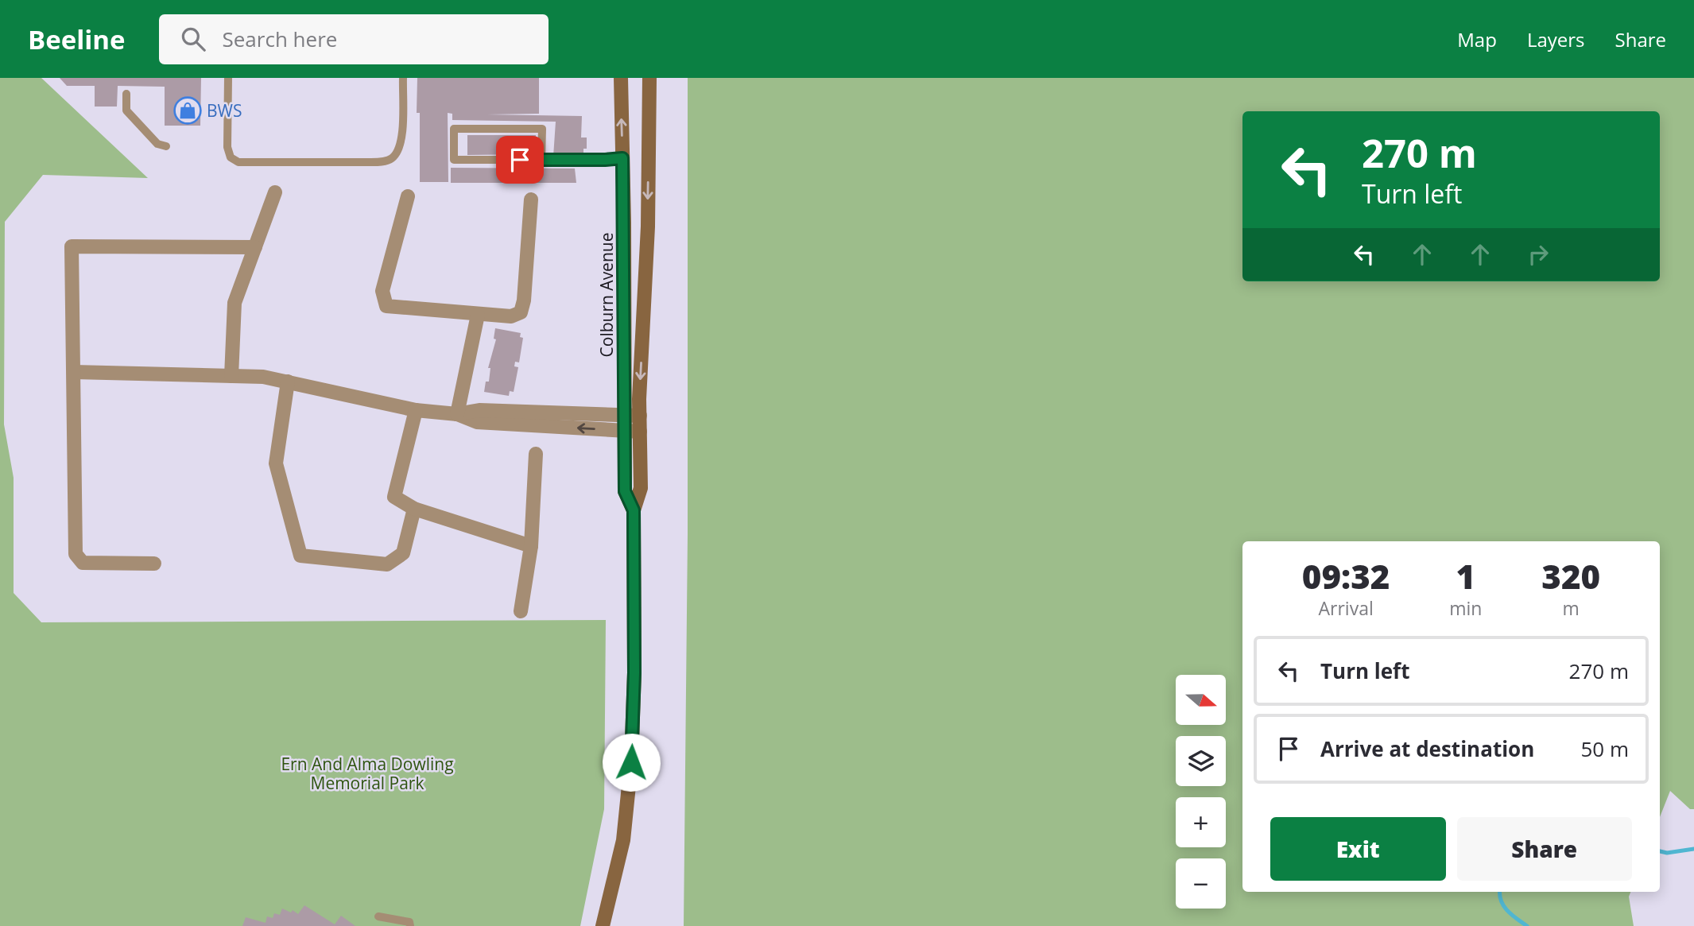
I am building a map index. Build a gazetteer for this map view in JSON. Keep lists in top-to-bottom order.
{
  "streets": {
    "main road": ["Colburn Avenue"]
  },
  "parks": ["Ern And Alma Dowling Memorial Park"],
  "places": {
    "shop": ["BWS"]
  },
  "north": "right",
  "page": {
    "header": "Beeline",
    "search": "Search here",
    "nav": ["Map", "Layers", "Share"],
    "turn": ["270 m", "Turn left"],
    "eta": [
      "09:32",
      "Arrival",
      "1",
      "min",
      "320",
      "m"
    ],
    "list": [
      {
        "name": "Turn left",
        "value": "270 m"
      },
      {
        "name": "Arrive at destination",
        "value": "50 m"
      }
    ],
    "map_buttons": ["+", "−"],
    "buttons": ["Exit", "Share"]
  }
}
